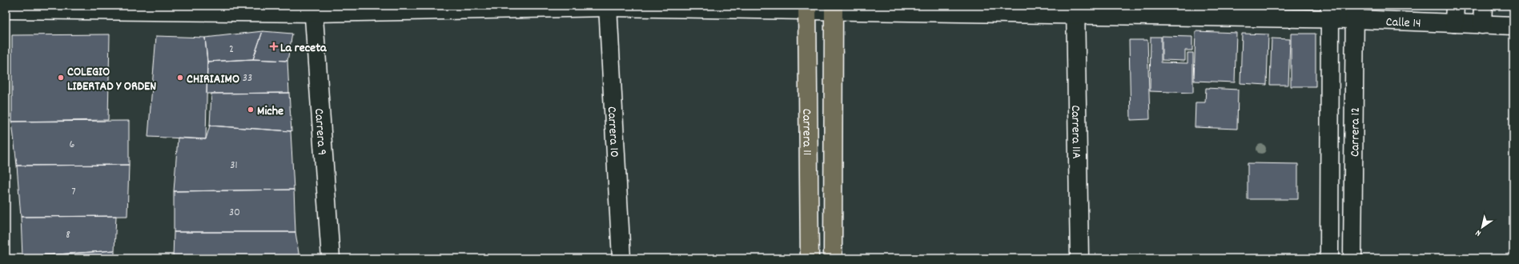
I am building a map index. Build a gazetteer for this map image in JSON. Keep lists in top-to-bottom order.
{
  "streets": {
    "main road": ["Carrera 11"],
    "street": [
      "Calle 14",
      "Carrera 9",
      "Carrera 10",
      "Carrera 11A",
      "Carrera 12"
    ]
  },
  "crossings": [
    ["Calle 14", "Carrera 9"],
    ["Calle 14", "Carrera 10"],
    ["Calle 14", "Carrera 11"],
    ["Calle 14", "Carrera 11A"],
    ["Calle 14", "Carrera 12"]
  ],
  "places": {
    "health": ["La receta"],
    "other": ["COLEGIO LIBERTAD Y ORDEN", "CHIRIAIMO", "Miche"]
  },
  "house_numbers": [
    "2",
    "33",
    "6",
    "31",
    "7",
    "30",
    "8"
  ],
  "north": "bottom left"
}
